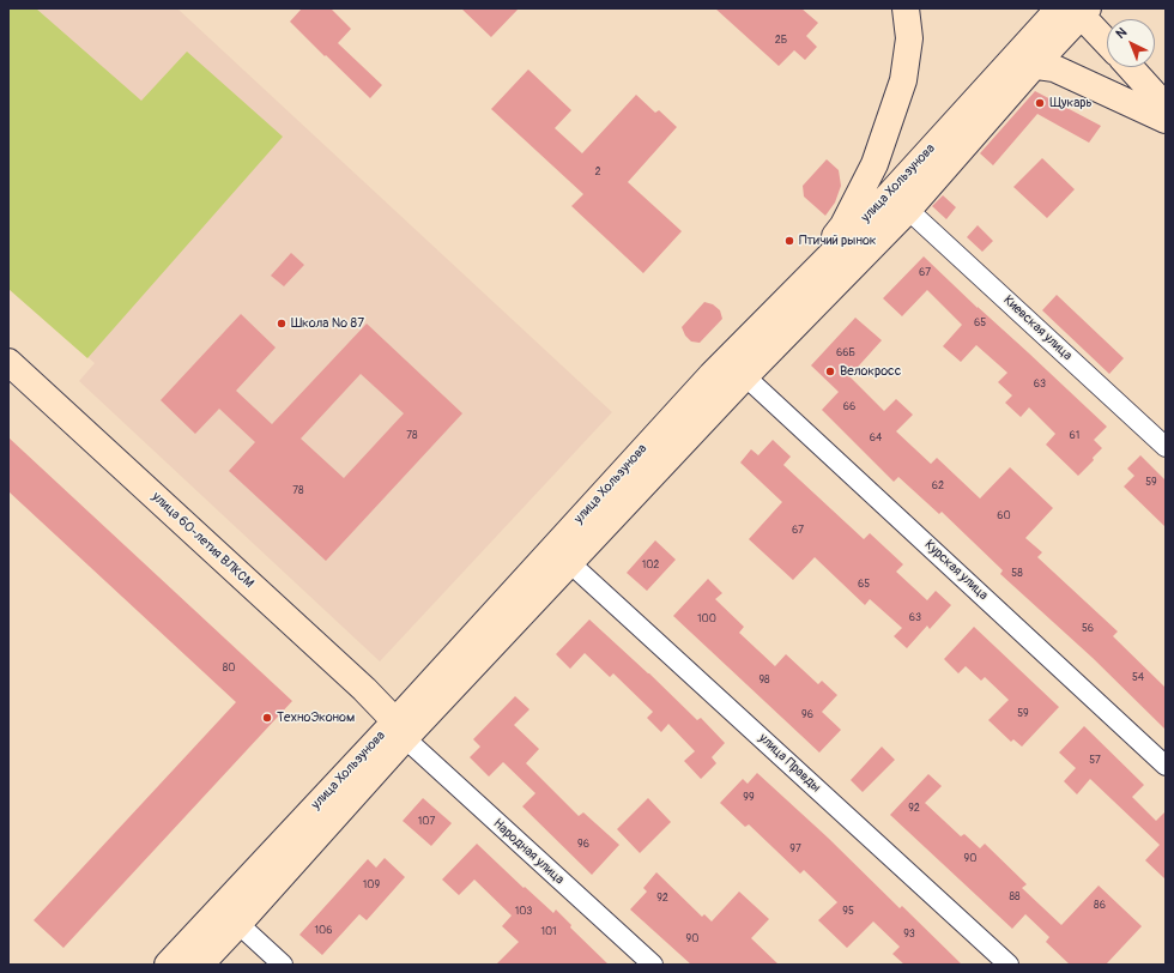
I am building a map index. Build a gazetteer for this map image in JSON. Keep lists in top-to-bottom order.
{
  "streets": {
    "main road": ["улица Хользунова", "улица 60-летия ВЛКСМ"],
    "street": [
      "Киевская улица",
      "Курская улица",
      "улица Правды",
      "Народная улица"
    ]
  },
  "crossings": [
    ["улица Хользунова", "Киевская улица"],
    ["улица Хользунова", "улица 60-летия ВЛКСМ"],
    ["улица Хользунова", "Курская улица"],
    ["улица Хользунова", "улица Правды"],
    ["улица Хользунова", "Народная улица"],
    ["улица 60-летия ВЛКСМ", "Народная улица"]
  ],
  "places": [
    "Щукарь",
    "Птичий рынок",
    "Школа № 87",
    "Велокросс",
    "ТехноЭконом"
  ],
  "house_numbers": [
    "2Б",
    "2",
    "67",
    "65",
    "66Б",
    "63",
    "66",
    "78",
    "61",
    "64",
    "59",
    "62",
    "78",
    "60",
    "67",
    "102",
    "58",
    "65",
    "63",
    "100",
    "56",
    "80",
    "54",
    "98",
    "59",
    "96",
    "57",
    "99",
    "92",
    "107",
    "96",
    "97",
    "90",
    "109",
    "88",
    "92",
    "86",
    "103",
    "95",
    "106",
    "101",
    "93",
    "90"
  ],
  "north": "top left"
}
